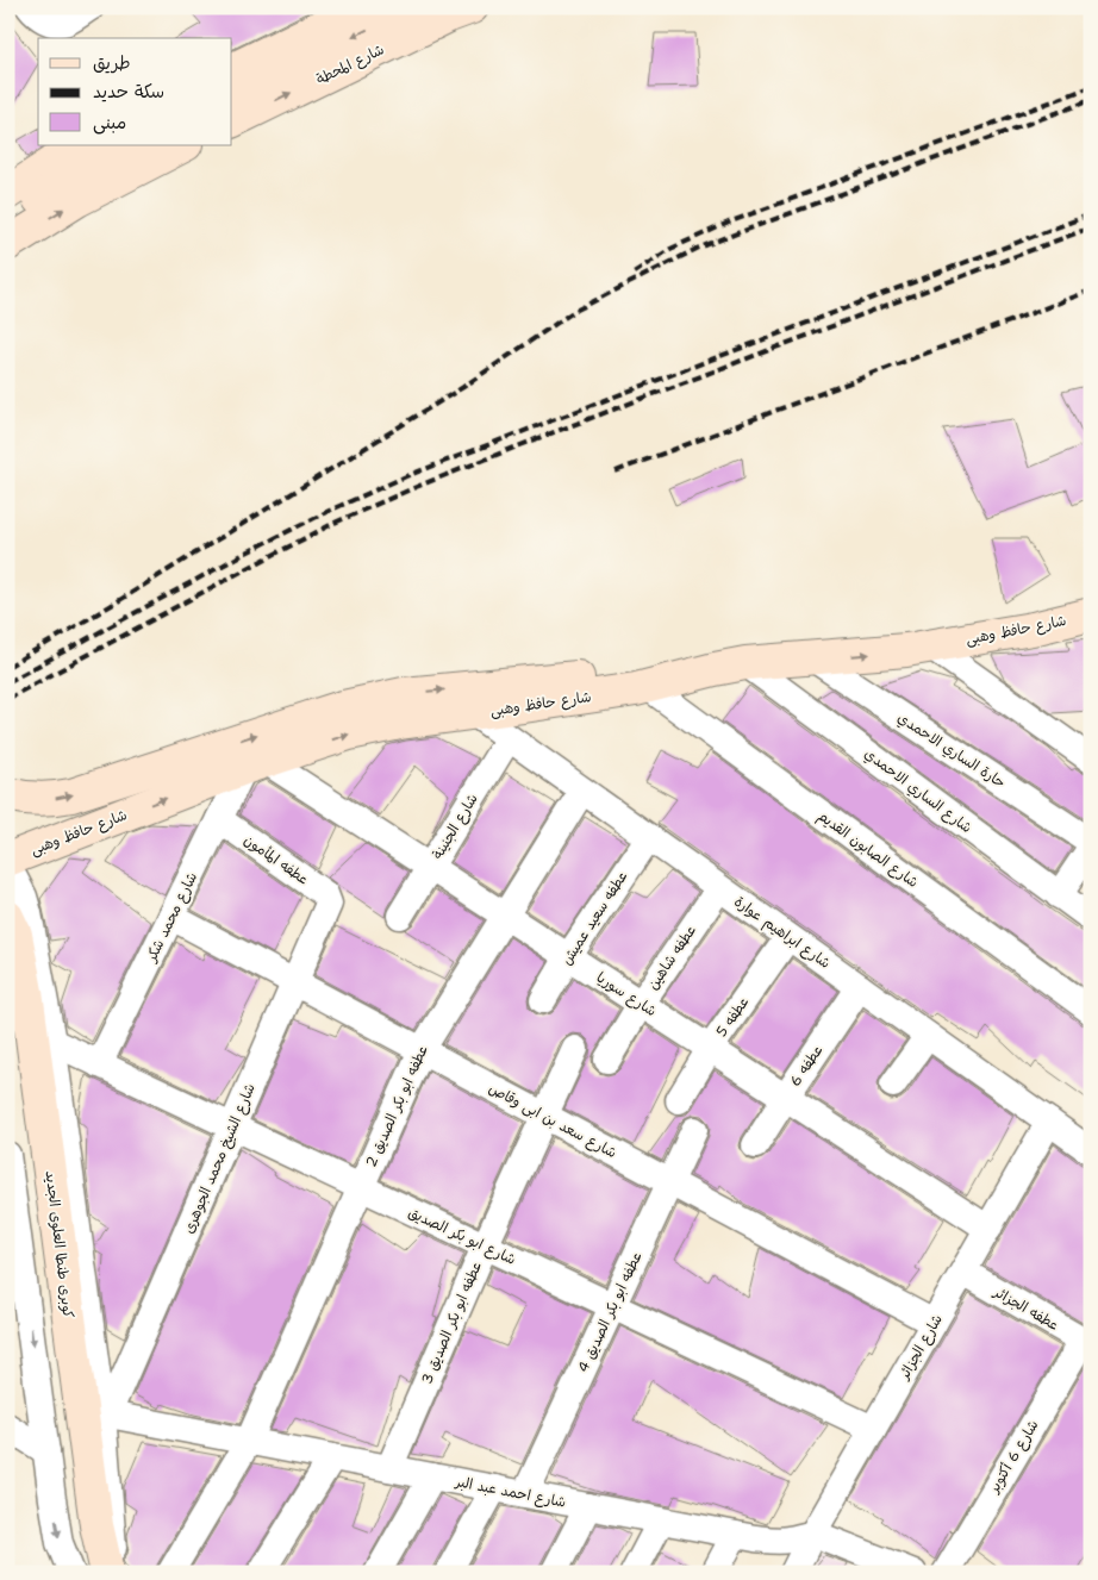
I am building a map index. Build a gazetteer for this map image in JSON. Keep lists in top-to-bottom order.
{
  "streets": {
    "main road": ["شارع المحطة", "شارع حافظ وهبى", "كوبرى طنطا العلوى الجديد"],
    "street": [
      "حارة الساري الاحمدي",
      "شارع الساري الاحمدي",
      "شارع الجنينة",
      "شارع الصابون القديم",
      "عطفه المأمون",
      "شارع محمد شكر",
      "عطفه سعيد عميش",
      "شارع ابراهيم عوارة",
      "عطفه شاهين",
      "شارع سوريا",
      "عطفه 5",
      "عطفه 6",
      "عطفه ابو بكر الصديق 2",
      "شارع سعد بن ابى وقاص",
      "شارع الشيخ محمد الجوهرى",
      "شارع ابو بكر الصديق",
      "عطفه الجزائر",
      "عطفه ابو بكر الصديق 4",
      "عطفه ابو بكر الصديق 3",
      "شارع الجزائر",
      "شارع 6 أكتوبر",
      "شارع احمد عبد البر"
    ]
  },
  "crossings": [
    ["شارع حافظ وهبى", "حارة الساري الاحمدي"],
    ["شارع حافظ وهبى", "شارع الساري الاحمدي"],
    ["شارع حافظ وهبى", "شارع الصابون القديم"],
    ["شارع حافظ وهبى", "شارع محمد شكر"],
    ["شارع حافظ وهبى", "شارع ابراهيم عوارة"],
    ["شارع حافظ وهبى", "شارع سوريا"],
    ["شارع الجنينة", "شارع ابراهيم عوارة"],
    ["شارع الجنينة", "شارع سوريا"],
    ["عطفه المأمون", "شارع محمد شكر"],
    ["عطفه المأمون", "شارع الشيخ محمد الجوهرى"],
    ["شارع محمد شكر", "شارع سوريا"],
    ["شارع محمد شكر", "شارع سعد بن ابى وقاص"],
    ["شارع محمد شكر", "شارع ابو بكر الصديق"],
    ["عطفه سعيد عميش", "شارع ابراهيم عوارة"],
    ["عطفه سعيد عميش", "شارع سوريا"],
    ["شارع ابراهيم عوارة", "عطفه شاهين"],
    ["شارع ابراهيم عوارة", "عطفه 5"],
    ["شارع ابراهيم عوارة", "عطفه 6"],
    ["شارع ابراهيم عوارة", "عطفه ابو بكر الصديق 2"],
    ["شارع ابراهيم عوارة", "شارع الجزائر"],
    ["عطفه شاهين", "شارع سوريا"],
    ["شارع سوريا", "عطفه 5"],
    ["شارع سوريا", "عطفه 6"],
    ["شارع سوريا", "عطفه ابو بكر الصديق 2"],
    ["شارع سوريا", "شارع الجزائر"],
    ["عطفه ابو بكر الصديق 2", "شارع سعد بن ابى وقاص"],
    ["عطفه ابو بكر الصديق 2", "شارع ابو بكر الصديق"],
    ["عطفه ابو بكر الصديق 2", "شارع احمد عبد البر"],
    ["شارع سعد بن ابى وقاص", "شارع الشيخ محمد الجوهرى"],
    ["شارع سعد بن ابى وقاص", "عطفه ابو بكر الصديق 4"],
    ["شارع سعد بن ابى وقاص", "عطفه ابو بكر الصديق 3"],
    ["شارع سعد بن ابى وقاص", "شارع الجزائر"],
    ["شارع الشيخ محمد الجوهرى", "شارع ابو بكر الصديق"],
    ["شارع الشيخ محمد الجوهرى", "كوبرى طنطا العلوى الجديد"],
    ["شارع الشيخ محمد الجوهرى", "شارع احمد عبد البر"],
    ["شارع ابو بكر الصديق", "عطفه ابو بكر الصديق 4"],
    ["شارع ابو بكر الصديق", "عطفه ابو بكر الصديق 3"],
    ["شارع ابو بكر الصديق", "شارع الجزائر"],
    ["كوبرى طنطا العلوى الجديد", "شارع احمد عبد البر"],
    ["عطفه الجزائر", "شارع الجزائر"],
    ["عطفه الجزائر", "شارع 6 أكتوبر"],
    ["عطفه ابو بكر الصديق 4", "شارع احمد عبد البر"],
    ["عطفه ابو بكر الصديق 3", "شارع احمد عبد البر"],
    ["شارع الجزائر", "شارع احمد عبد البر"]
  ],
  "legend": ["طريق", "سكة حديد", "مبنى"]
}
